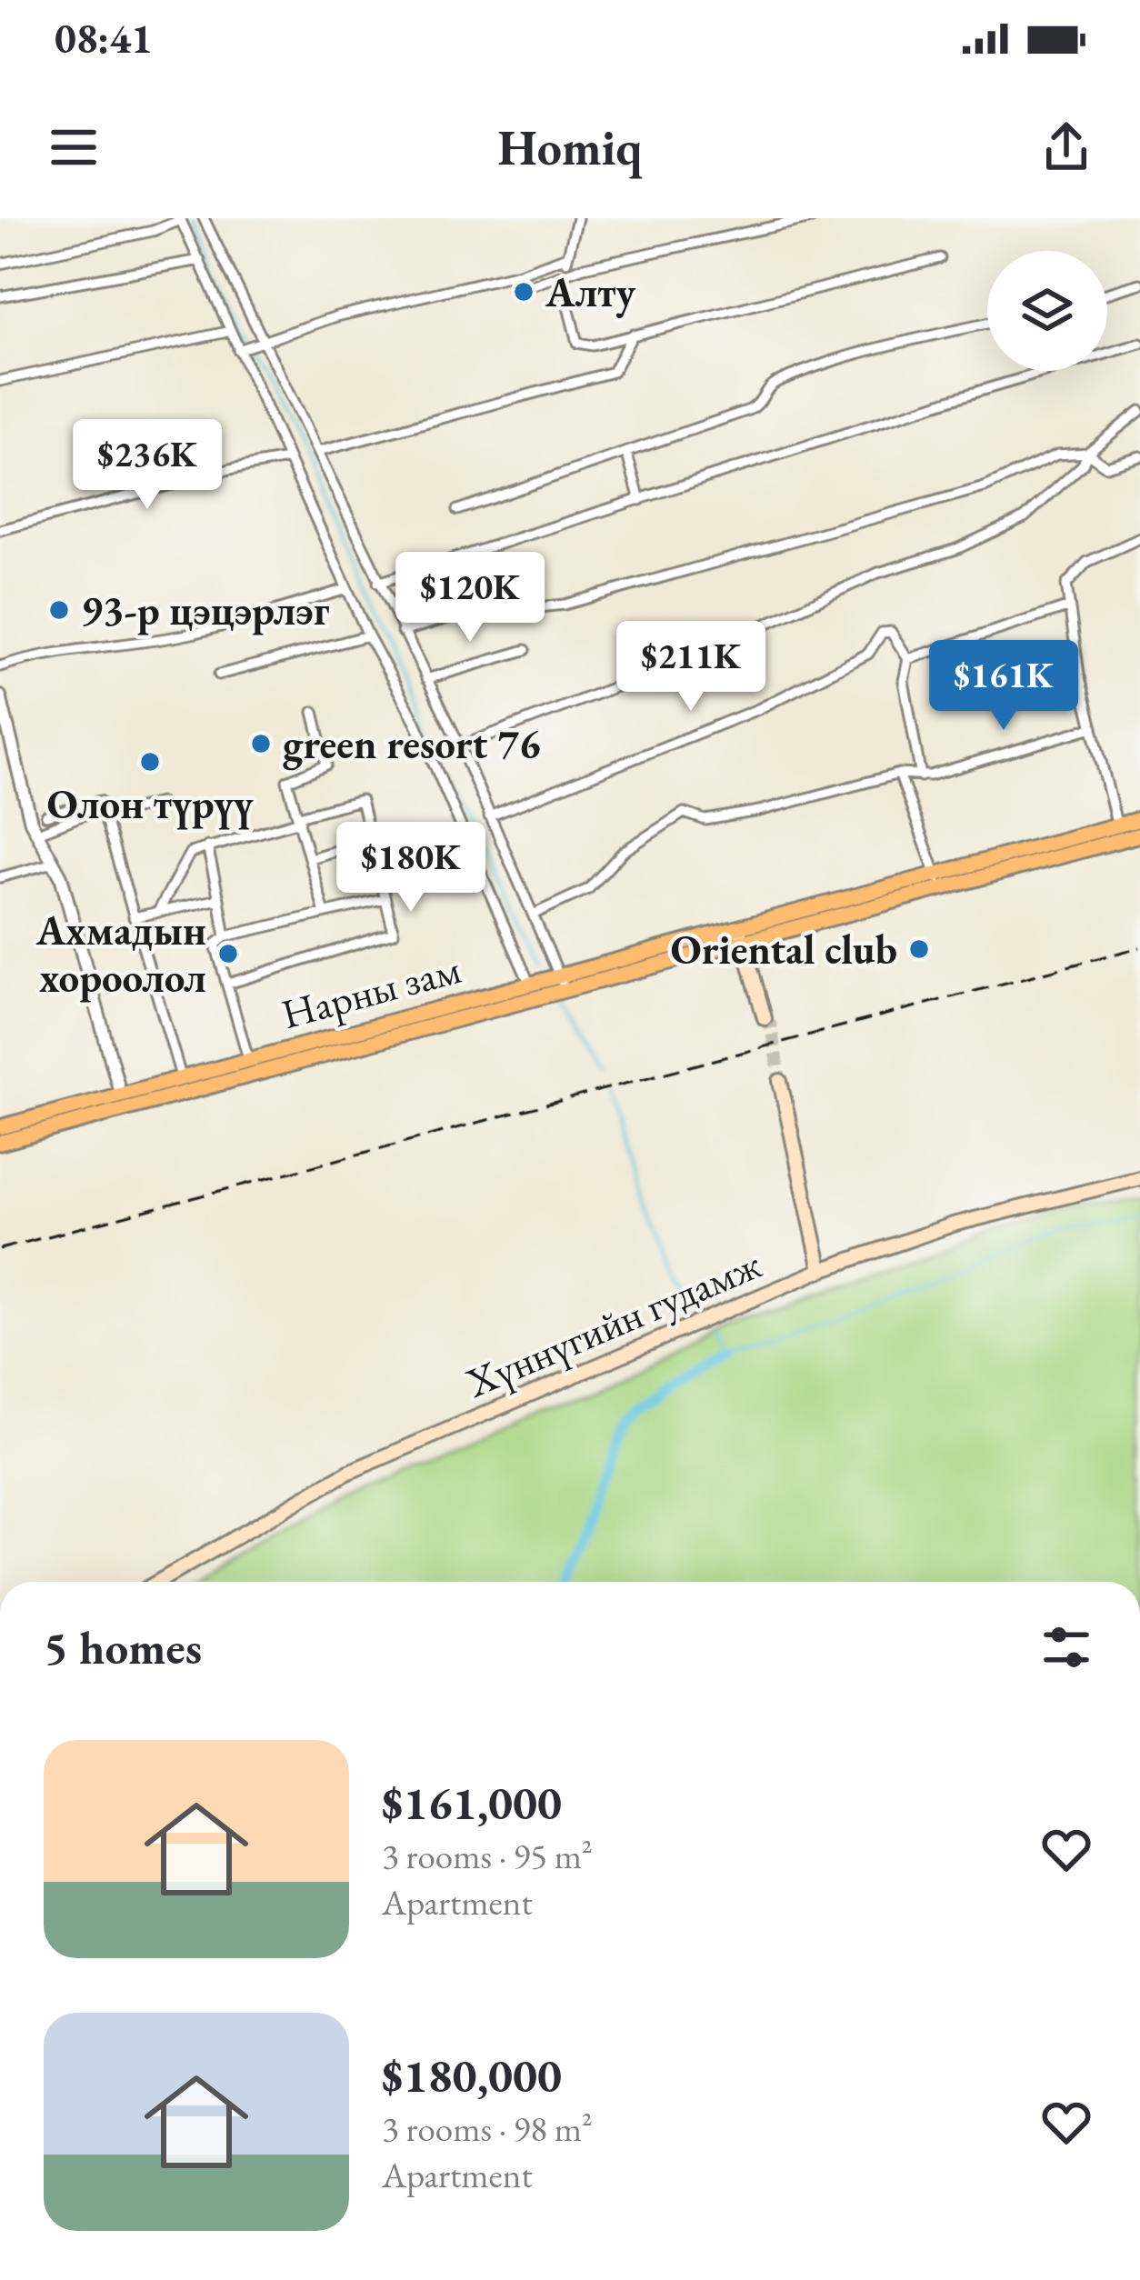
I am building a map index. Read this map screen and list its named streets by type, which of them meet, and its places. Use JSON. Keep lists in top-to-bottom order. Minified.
{"streets":{"main road":["Нарны зам","Хүннүгийн гудамж"]},"places":["Алту","93-р цэцэрлэг","green resort 76","Олон түрүү","Oriental club","Ахмадын хороолол"],"page":{"status":"08:41","header":"Homiq","price":["$236K","$120K","$211K","$161K","$180K"],"heading":"5 homes","list":[{"name":"$161,000","note":"3 rooms · 95 m² · Apartment"},{"name":"$180,000","note":"3 rooms · 98 m² · Apartment"}]}}
